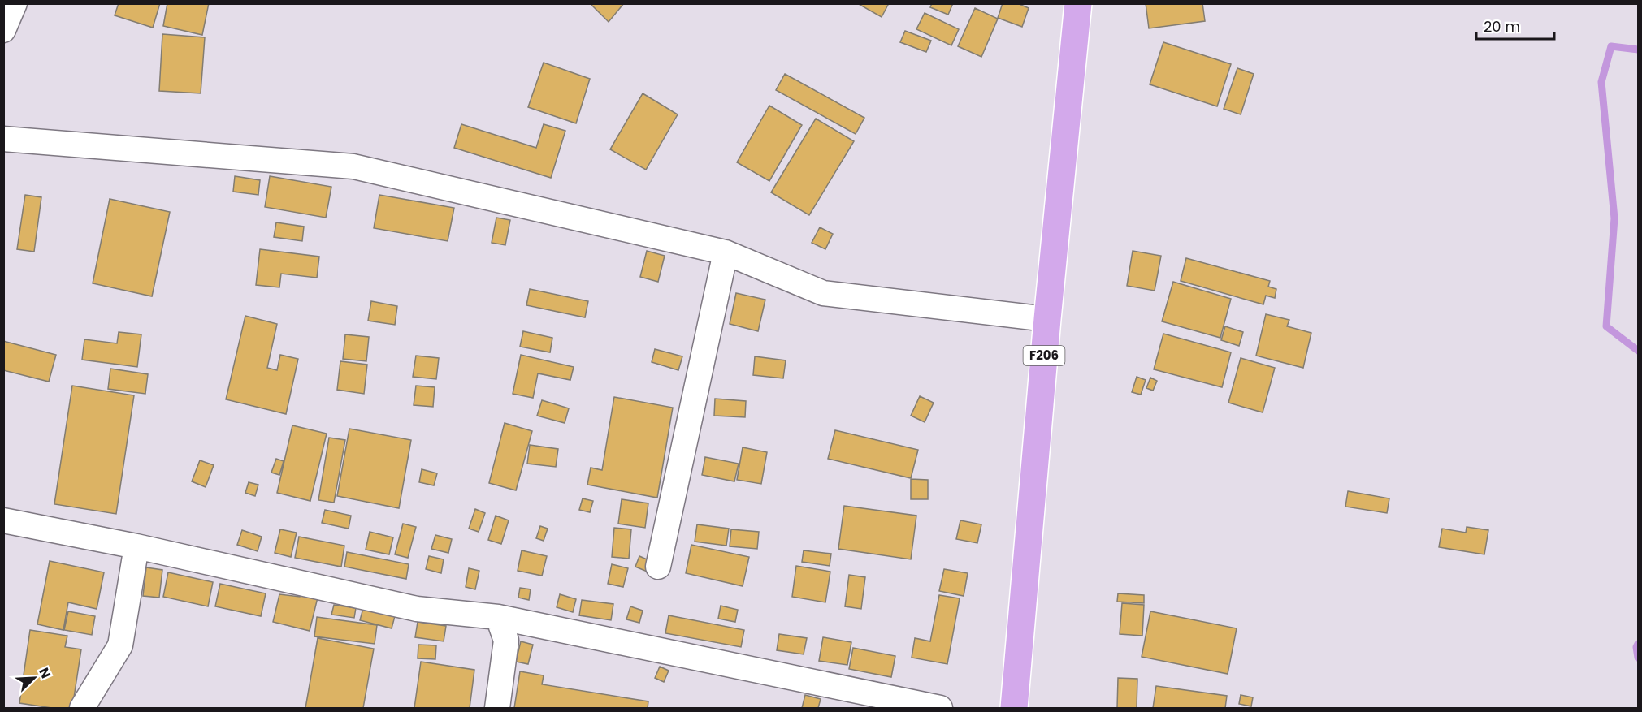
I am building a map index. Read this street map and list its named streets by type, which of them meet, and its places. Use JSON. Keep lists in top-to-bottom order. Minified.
{"streets":{"main road":["F206"]},"scale_bar":"20 m","north":"top right"}
